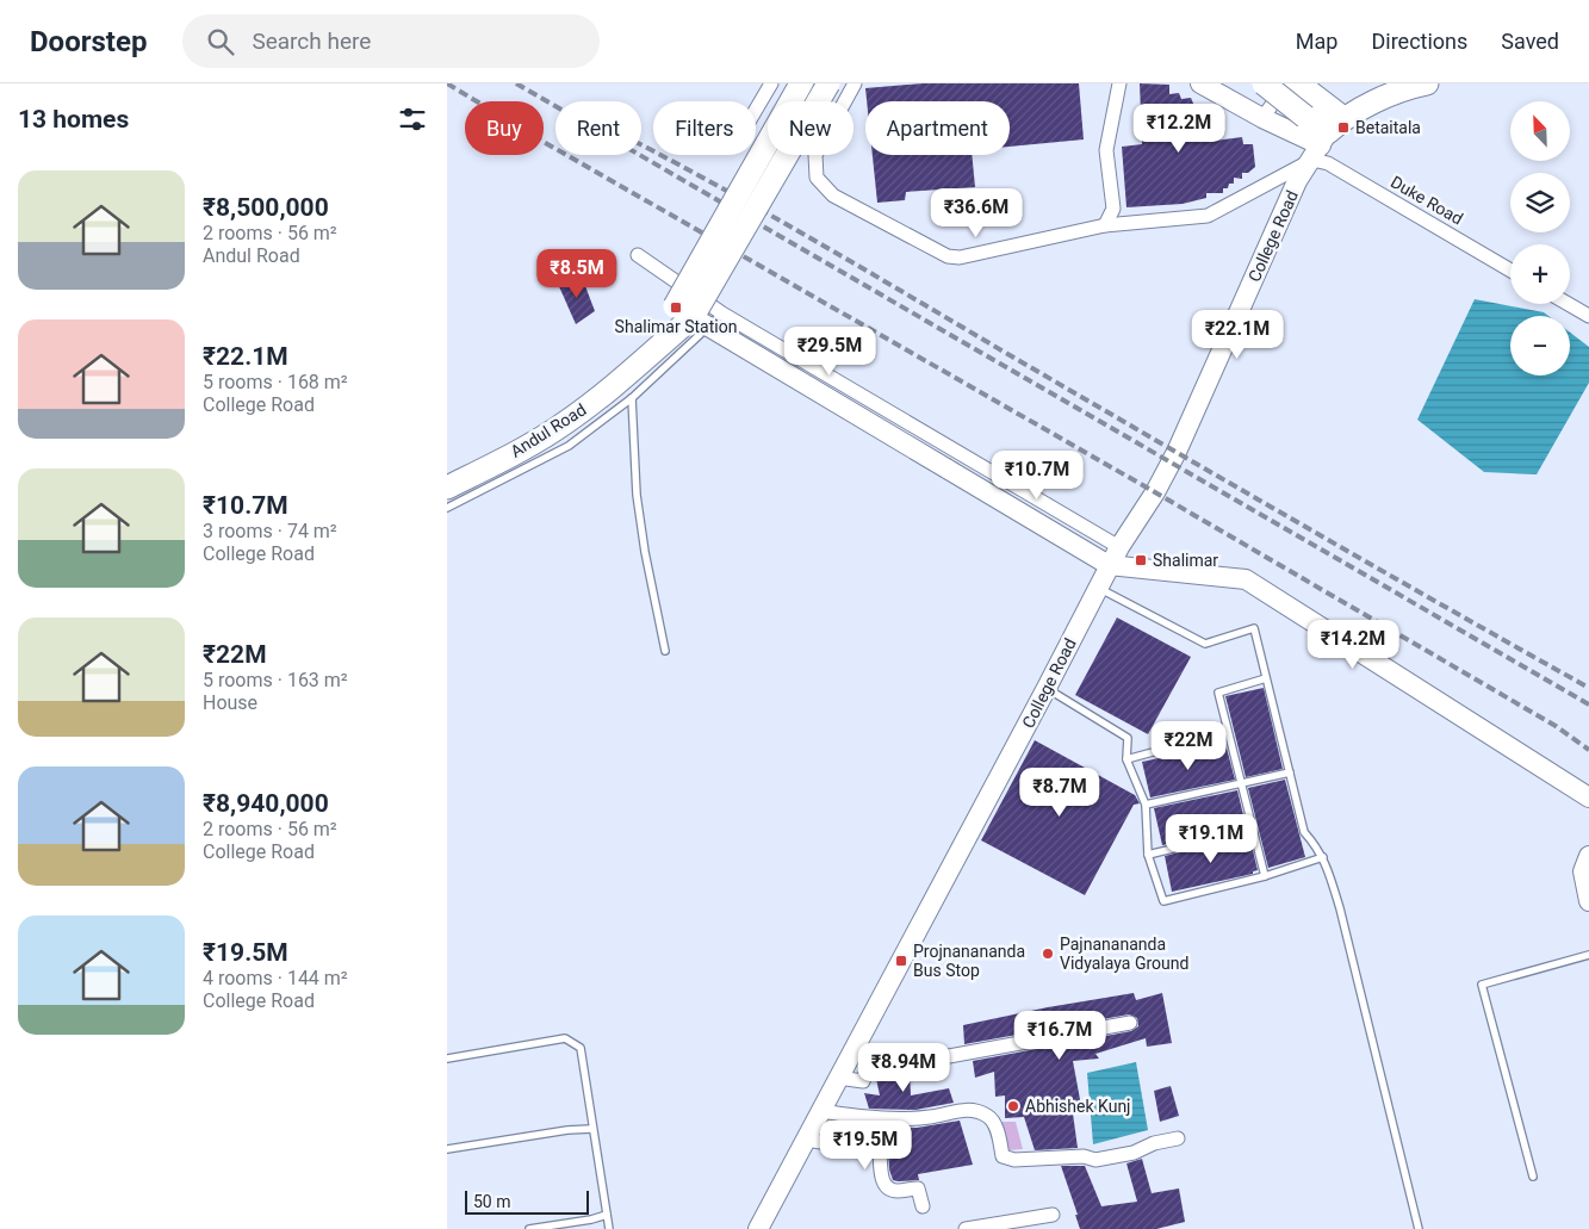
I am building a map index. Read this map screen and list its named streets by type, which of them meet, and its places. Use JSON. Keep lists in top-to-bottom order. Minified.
{"streets":{"main road":["Andul Road"],"street":["Duke Road","College Road"]},"crossings":[["Duke Road","College Road"]],"places":{"transit":["Betaitala","Shalimar Station","Shalimar","Projnanananda Bus Stop"],"other":["Pajnanananda Vidyalaya Ground","Abhishek Kunj"]},"scale_bar":"50 m","north":"top left","page":{"header":"Doorstep","search":"Search here","nav":["Map","Directions","Saved"],"heading":"13 homes","map_buttons":["+","−"],"chip":["Buy","Rent","Filters","New","Apartment"],"price":["₹12.2M","₹36.6M","₹8.5M","₹22.1M","₹29.5M","₹10.7M","₹14.2M","₹22M","₹8.7M","₹19.1M","₹16.7M","₹8.94M","₹19.5M"],"list":[{"name":"₹8,500,000","note":"2 rooms · 56 m² · Andul Road"},{"name":"₹22.1M","note":"5 rooms · 168 m² · College Road"},{"name":"₹10.7M","note":"3 rooms · 74 m² · College Road"},{"name":"₹22M","note":"5 rooms · 163 m² · House"},{"name":"₹8,940,000","note":"2 rooms · 56 m² · College Road"},{"name":"₹19.5M","note":"4 rooms · 144 m² · College Road"}],"scale":"50 m"}}
